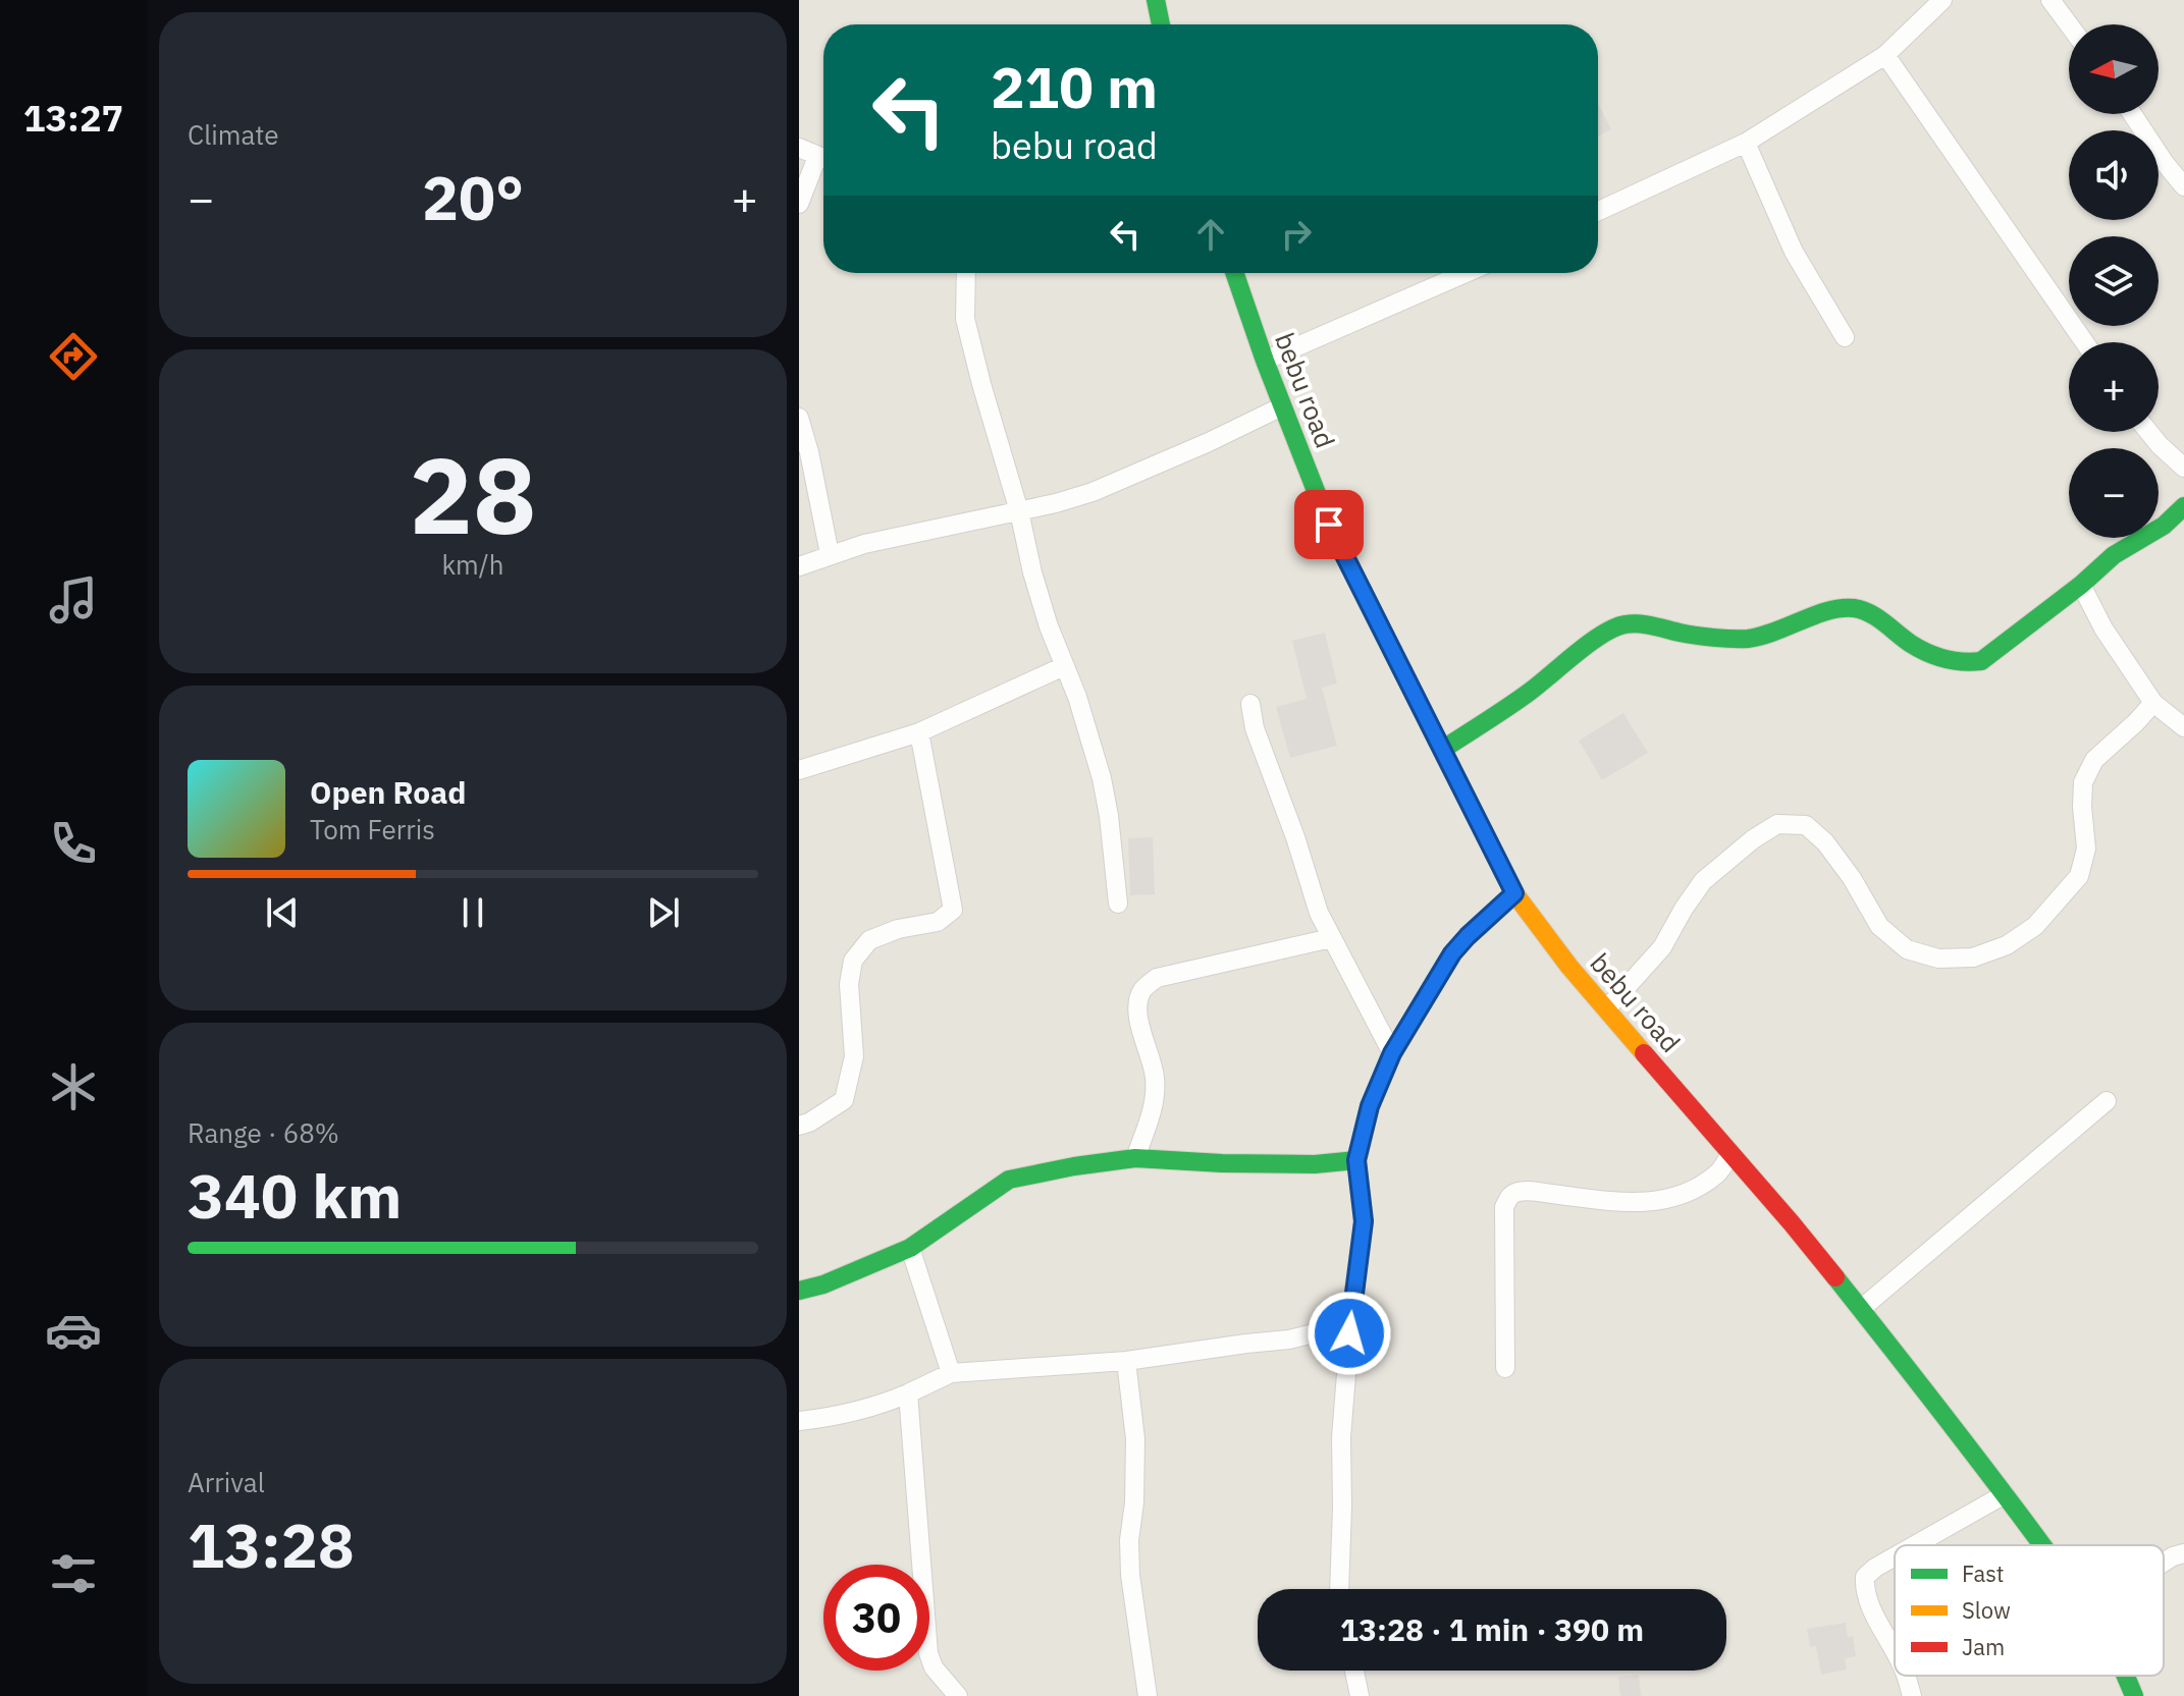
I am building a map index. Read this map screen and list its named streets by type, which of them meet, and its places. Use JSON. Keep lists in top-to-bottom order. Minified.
{"streets":{"street":["bebu road"]},"legend":["Fast","Slow","Jam"],"north":"left","page":{"tabs":"13:27","tile":["Climate",["28","km/h"],["Range · 68%","340 km"],["Arrival","13:28"]],"map_buttons":["+","−"],"turn":["210 m","bebu road"],"heat":["−","20°","+"],"song":["Open Road","Tom Ferris"],"limit":"30","trip":"13:28 · 1 min · 390 m"}}
